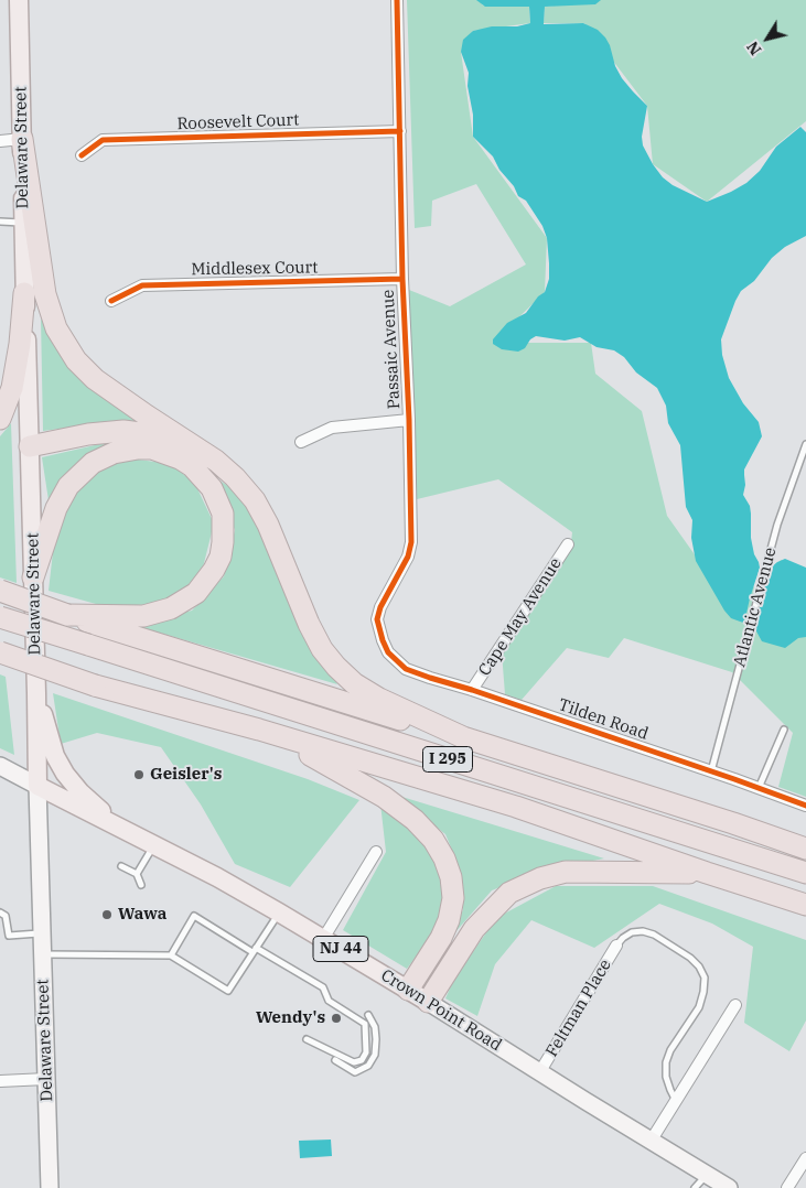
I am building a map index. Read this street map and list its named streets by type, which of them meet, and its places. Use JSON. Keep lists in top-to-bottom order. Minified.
{"streets":{"highway":["I 295"],"main road":["Delaware Street","NJ 44","Crown Point Road"],"street":["Roosevelt Court","Middlesex Court","Passaic Avenue","Cape May Avenue","Tilden Road","Feltman Place"],"lane":["Atlantic Avenue"]},"crossings":[["Roosevelt Court","Passaic Avenue"],["Delaware Street","Crown Point Road"],["Middlesex Court","Passaic Avenue"],["Passaic Avenue","Tilden Road"],["Atlantic Avenue","Tilden Road"],["Cape May Avenue","Tilden Road"],["Feltman Place","Crown Point Road"]],"places":["Geisler's","Wawa","Wendy's"],"north":"bottom left"}
